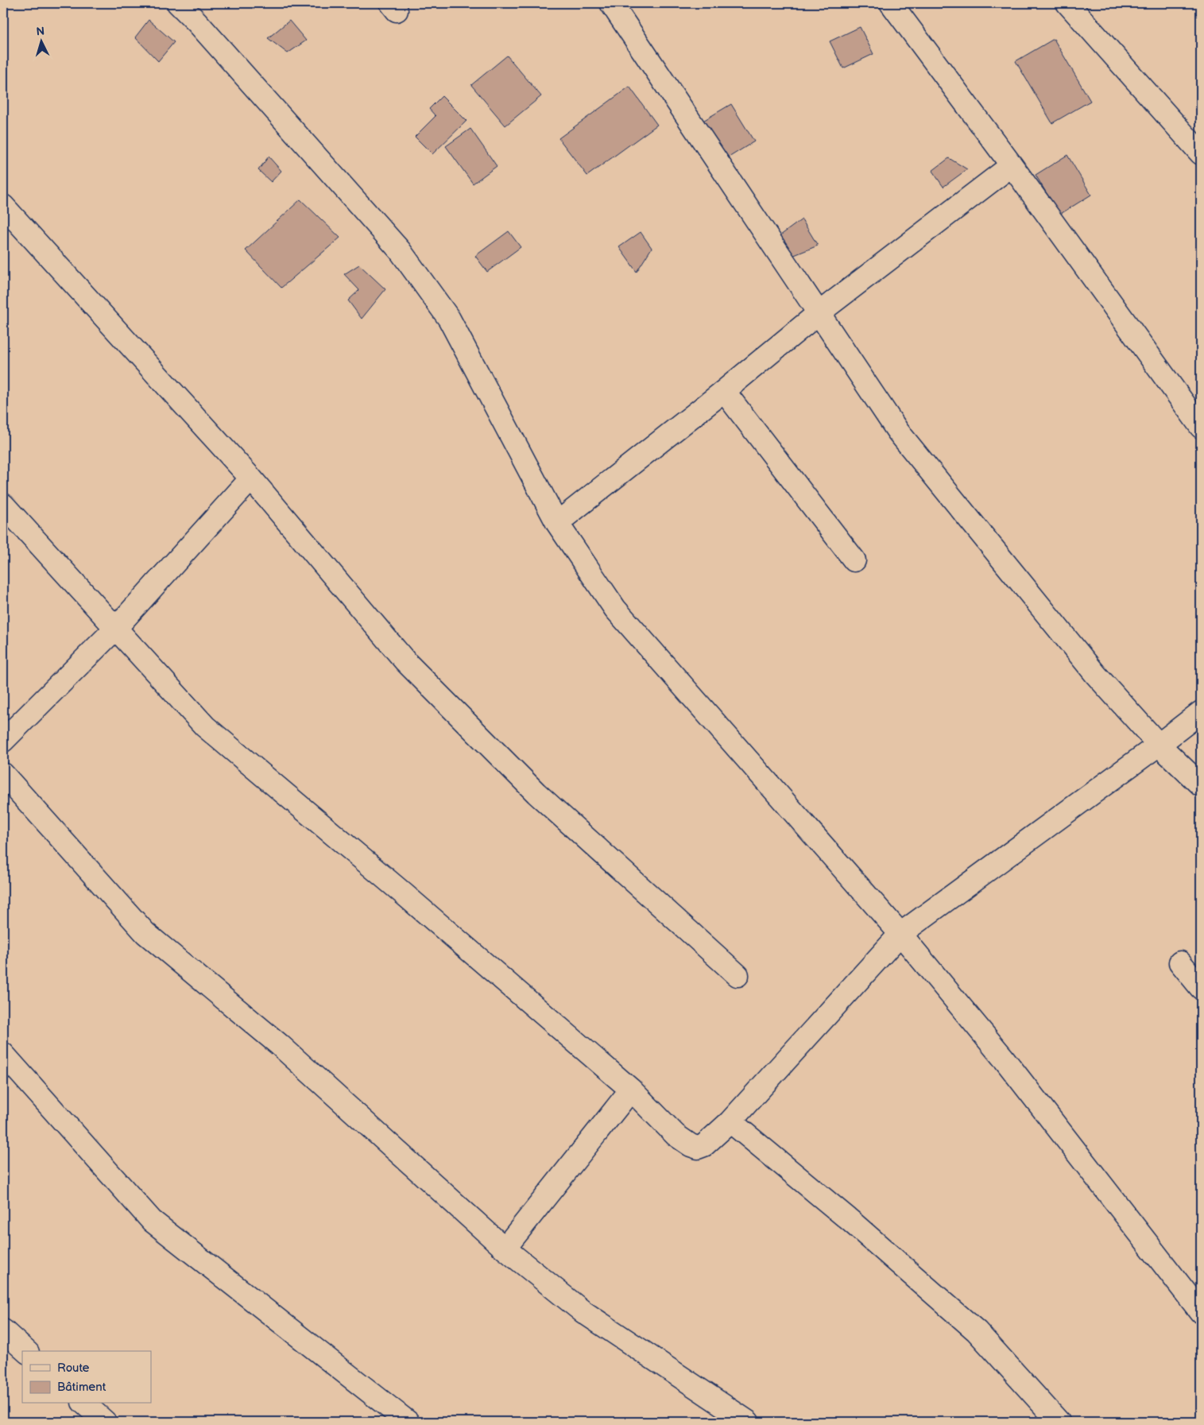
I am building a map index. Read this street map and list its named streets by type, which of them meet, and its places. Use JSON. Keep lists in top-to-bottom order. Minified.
{"legend":["Route","Bâtiment"],"north":"top"}
